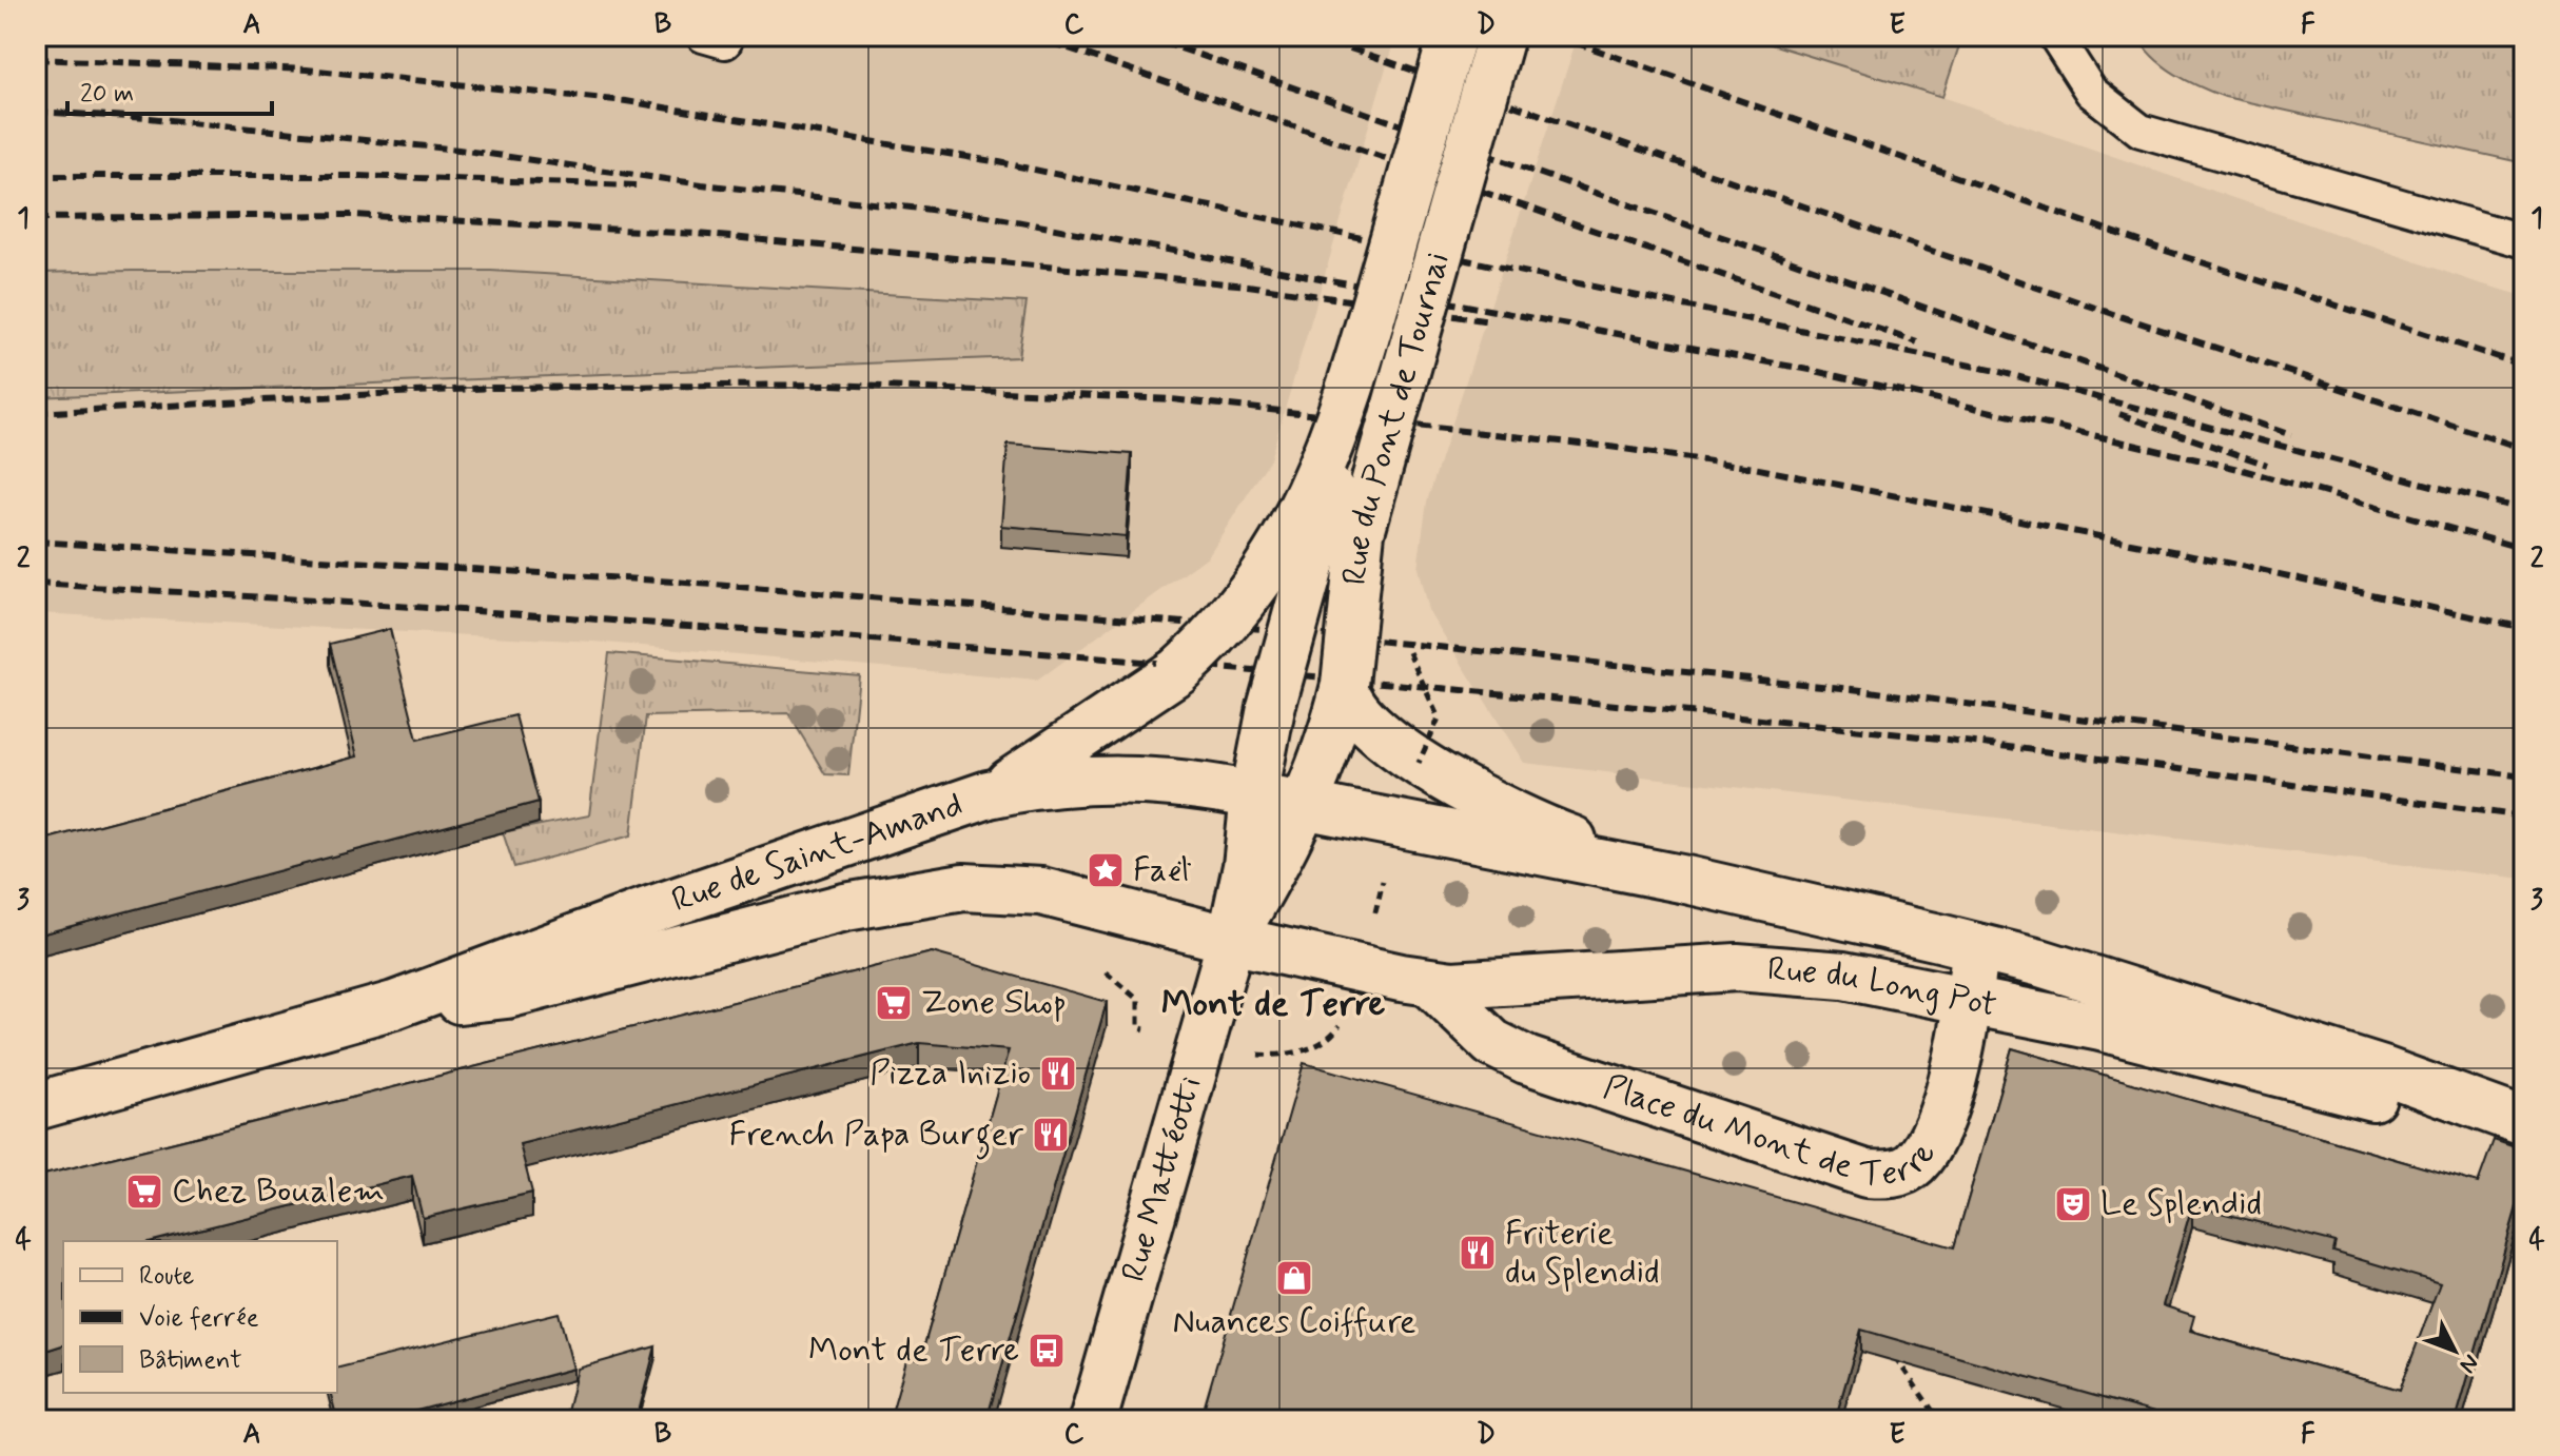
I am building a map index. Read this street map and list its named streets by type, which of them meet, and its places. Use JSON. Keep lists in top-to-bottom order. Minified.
{"streets":{"street":["Rue du Pont de Tournai","Rue de Saint-Amand","Rue du Long Pot","Place du Mont de Terre","Rue Mattéotti"]},"crossings":[["Rue du Pont de Tournai","Rue de Saint-Amand"],["Rue du Pont de Tournai","Rue du Long Pot"],["Rue du Pont de Tournai","Rue Mattéotti"],["Rue de Saint-Amand","Rue du Long Pot"],["Rue de Saint-Amand","Rue Mattéotti"],["Rue du Long Pot","Place du Mont de Terre"],["Rue du Long Pot","Rue Mattéotti"]],"districts":["Mont de Terre"],"places":{"place":["Faël"],"supermarket":["Zone Shop","Chez Boualem"],"restaurant":["Pizza Inizio","French Papa Burger","Friterie du Splendid"],"theatre":["Le Splendid"],"shop":["Nuances Coiffure"],"bus stop":["Mont de Terre"]},"legend":["Route","Voie ferrée","Bâtiment"],"scale_bar":"20 m","north":"bottom right","grid":{"columns":["A","B","C","D","E","F"],"rows":["1","2","3","4"]}}
